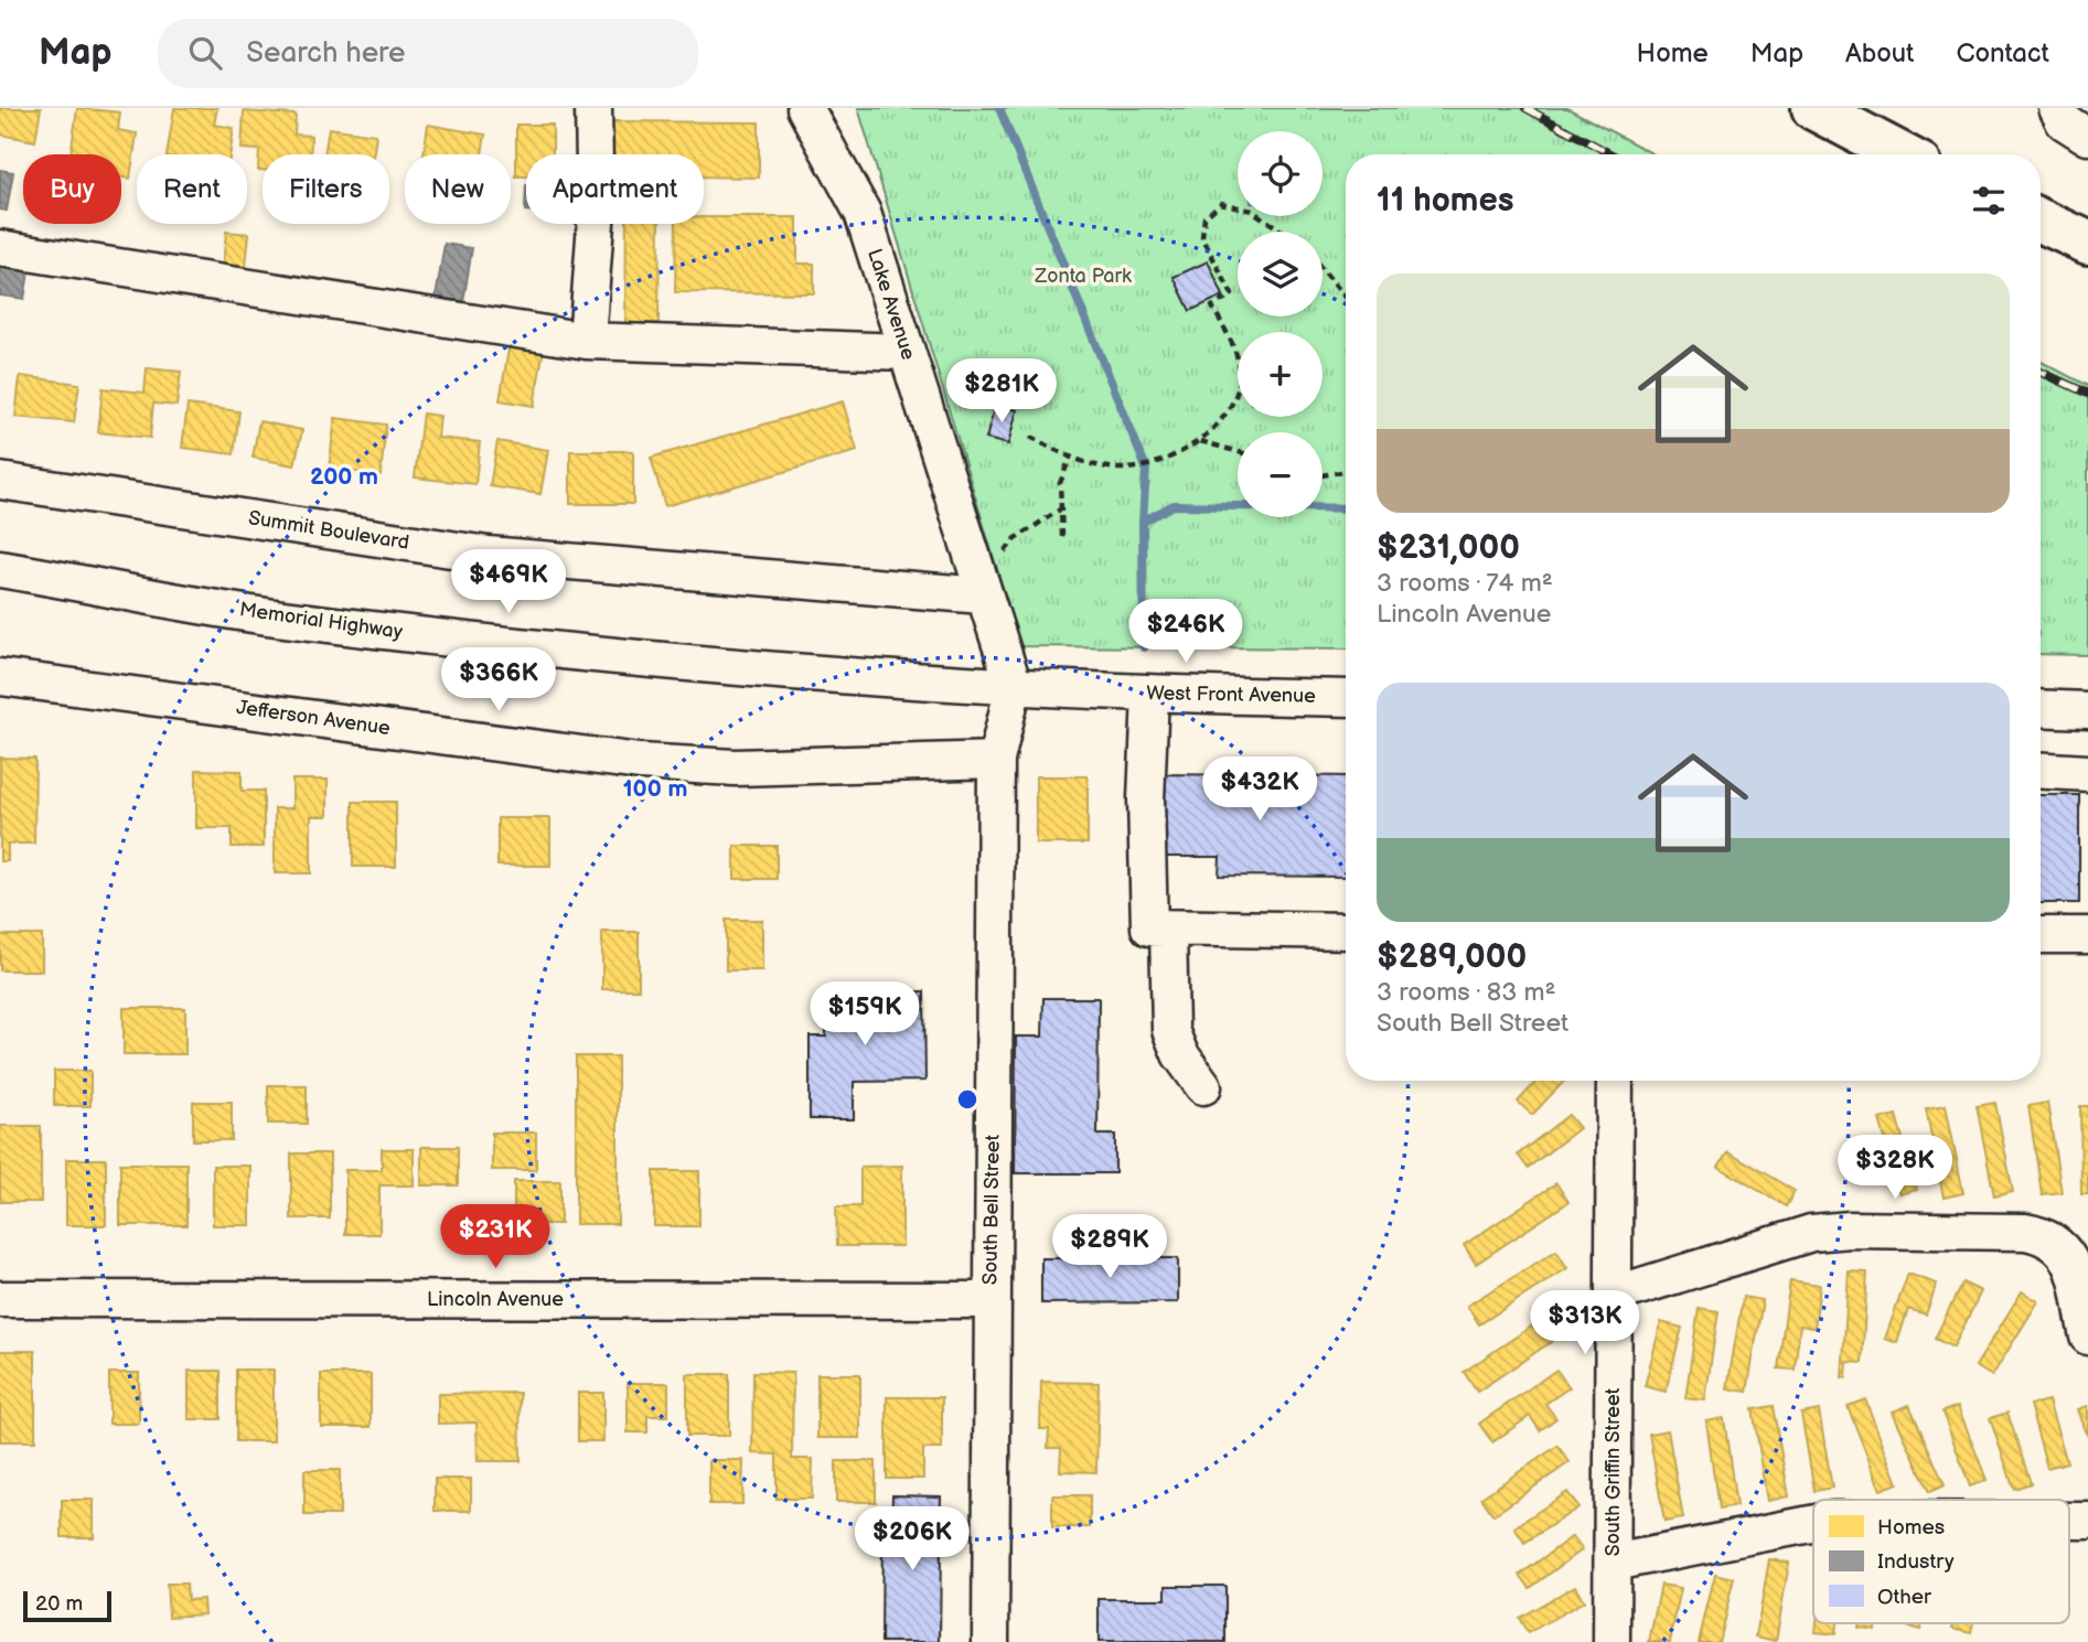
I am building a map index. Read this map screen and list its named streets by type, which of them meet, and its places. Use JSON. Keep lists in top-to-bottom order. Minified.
{"streets":{"street":["Lake Avenue","Summit Boulevard","Memorial Highway","West Front Avenue","Jefferson Avenue","South Bell Street","Lincoln Avenue","South Griffin Street"]},"crossings":[["Lake Avenue","Summit Boulevard"],["Lake Avenue","Memorial Highway"],["Lake Avenue","West Front Avenue"],["Lake Avenue","South Bell Street"],["Memorial Highway","West Front Avenue"],["Memorial Highway","South Bell Street"],["West Front Avenue","South Bell Street"],["Jefferson Avenue","South Bell Street"],["South Bell Street","Lincoln Avenue"]],"parks":["Zonta Park"],"legend":["Homes","Industry","Other"],"scale_bar":"20 m","page":{"header":"Map","search":"Search here","nav":["Home","Map","About","Contact"],"map_buttons":["+","−"],"chip":["Buy","Rent","Filters","New","Apartment"],"heading":"11 homes","list":[{"name":"$231,000","note":"3 rooms · 74 m² · Lincoln Avenue"},{"name":"$289,000","note":"3 rooms · 83 m² · South Bell Street"}],"price":["$281K","$469K","$246K","$366K","$432K","$159K","$328K","$231K","$289K","$313K","$206K"],"scale":"20 m"},"rings":["200 m","100 m"]}
